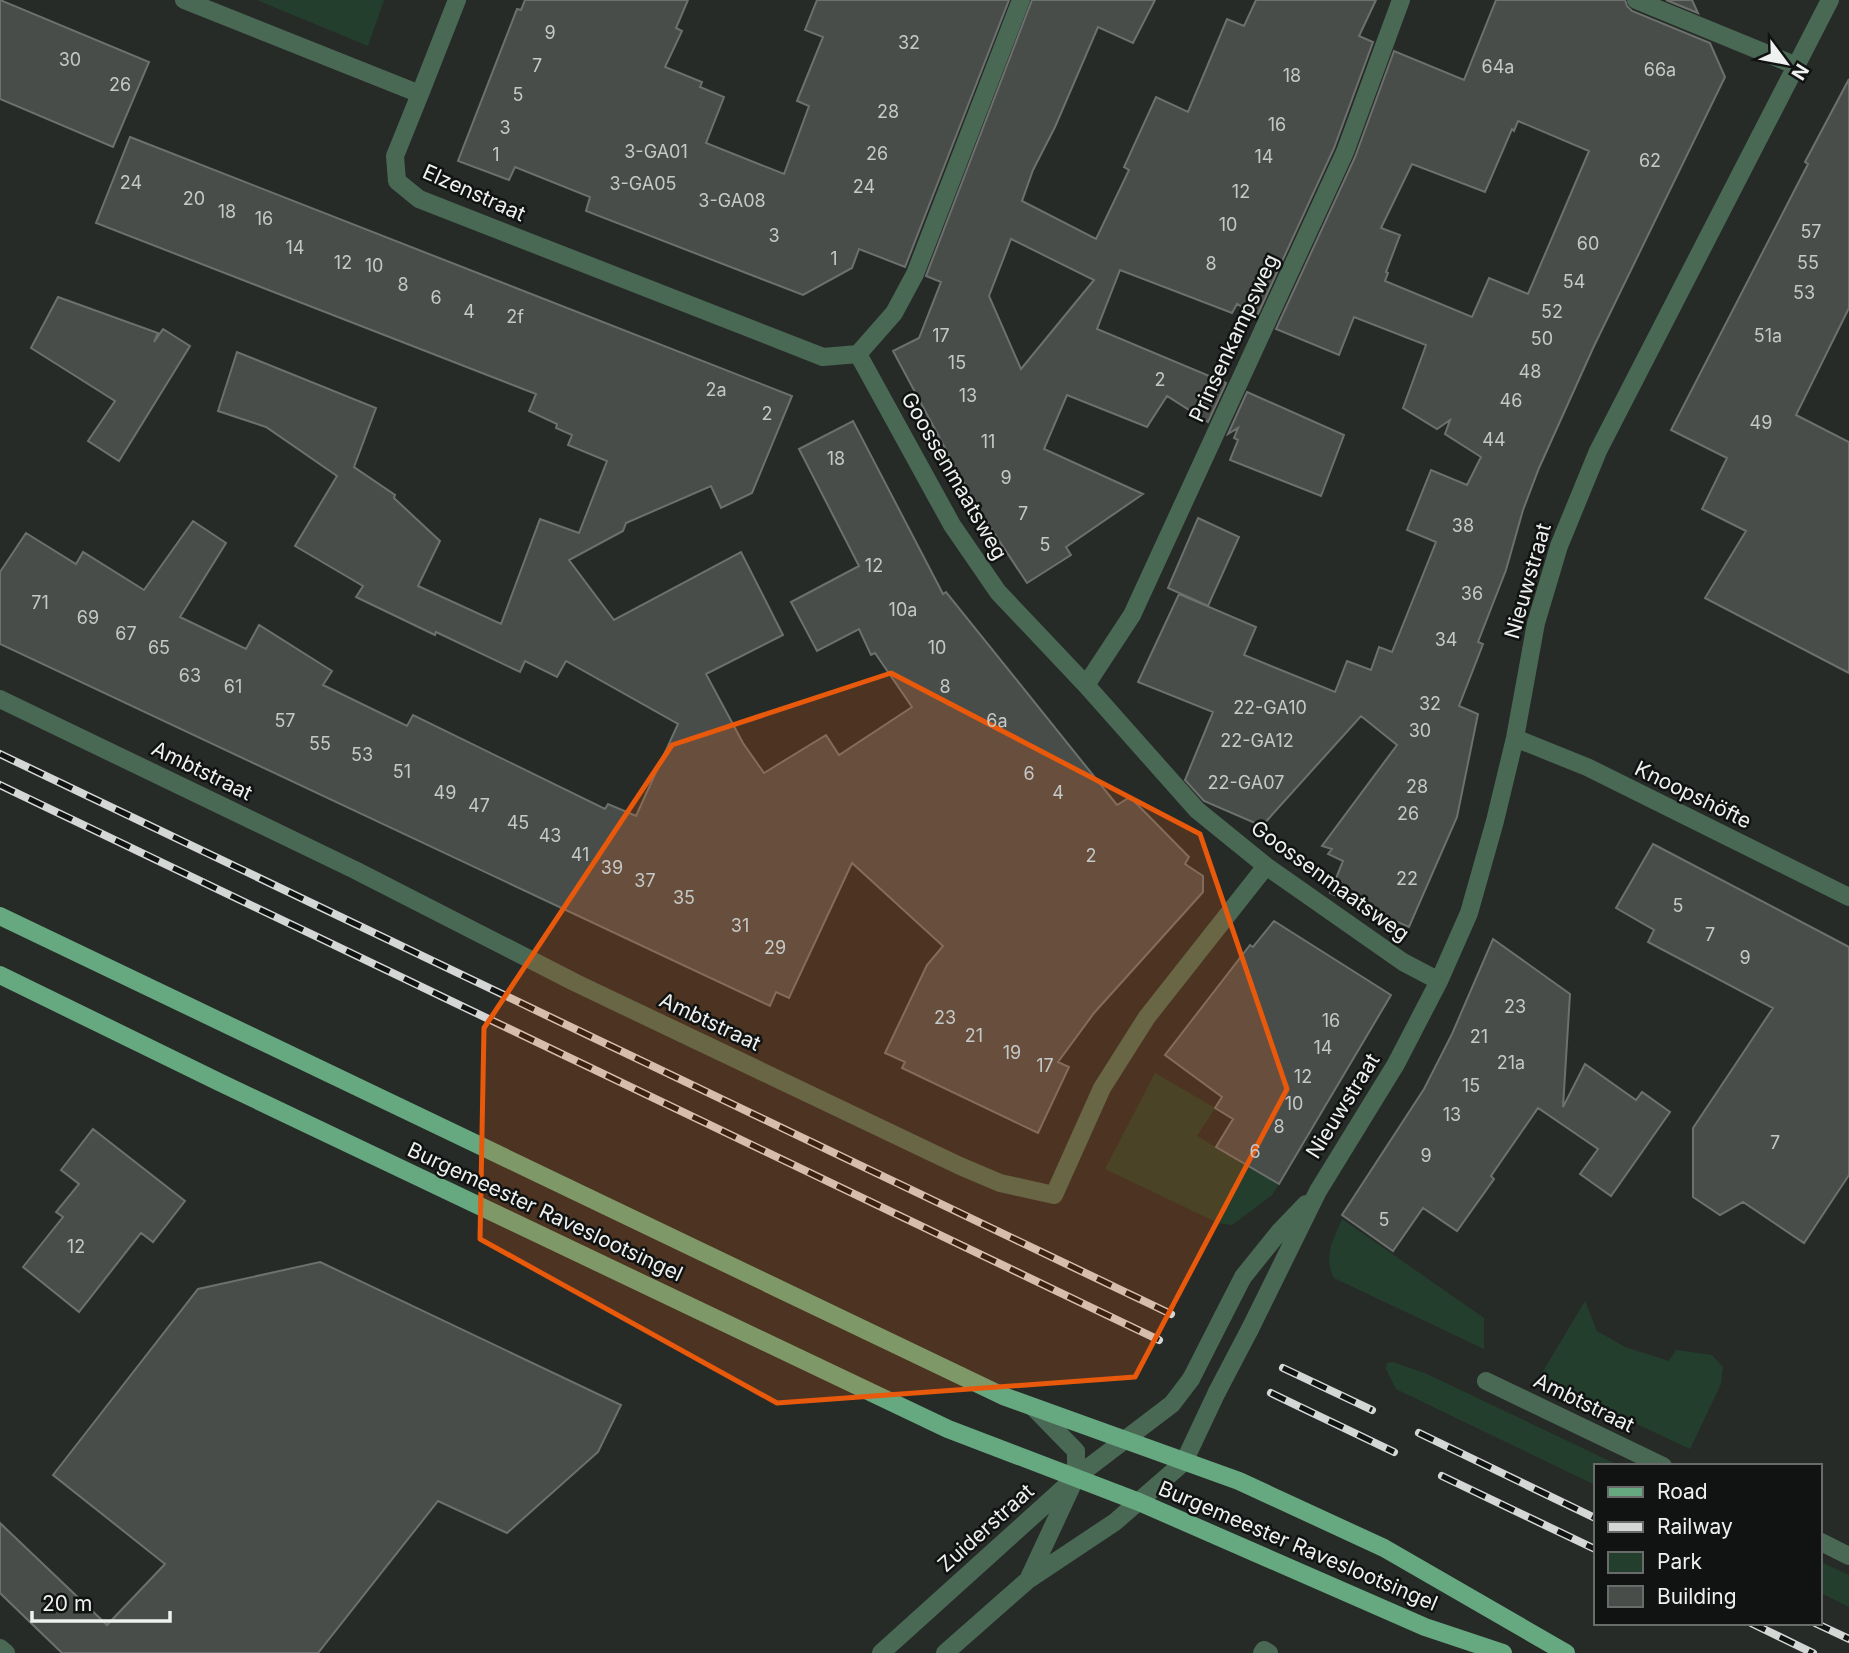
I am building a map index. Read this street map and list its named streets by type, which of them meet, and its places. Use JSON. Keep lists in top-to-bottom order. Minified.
{"streets":{"main road":["Burgemeester Raveslootsingel"],"street":["Elzenstraat","Prinsenkampsweg","Goossenmaatsweg","Nieuwstraat","Ambtstraat","Knoopshöfte","Zuiderstraat"]},"crossings":[["Elzenstraat","Goossenmaatsweg"],["Prinsenkampsweg","Goossenmaatsweg"],["Goossenmaatsweg","Nieuwstraat"],["Goossenmaatsweg","Ambtstraat"],["Nieuwstraat","Knoopshöfte"],["Nieuwstraat","Burgemeester Raveslootsingel"],["Nieuwstraat","Zuiderstraat"],["Burgemeester Raveslootsingel","Zuiderstraat"]],"house_numbers":["9","32","30","7","64a","66a","18","26","5","28","16","3","3-GA01","26","1","14","62","24","3-GA05","24","12","20","3-GA08","18","16","10","57","3","60","14","1","12","55","8","10","54","8","53","6","4","52","2f","17","51a","50","15","48","2","2a","13","46","2","49","44","11","18","9","7","38","5","12","36","71","10a","69","67","34","65","10","63","61","8","32","22-GA10","57","6a","30","22-GA12","55","53","51","6","22-GA07","28","49","4","47","26","45","43","41","2","39","22","37","35","5","31","7","29","9","23","23","16","21","21","14","19","21a","17","12","15","10","13","8","7","6","9","5","12"],"legend":["Road","Railway","Park","Building"],"scale_bar":"20 m","north":"bottom right"}
